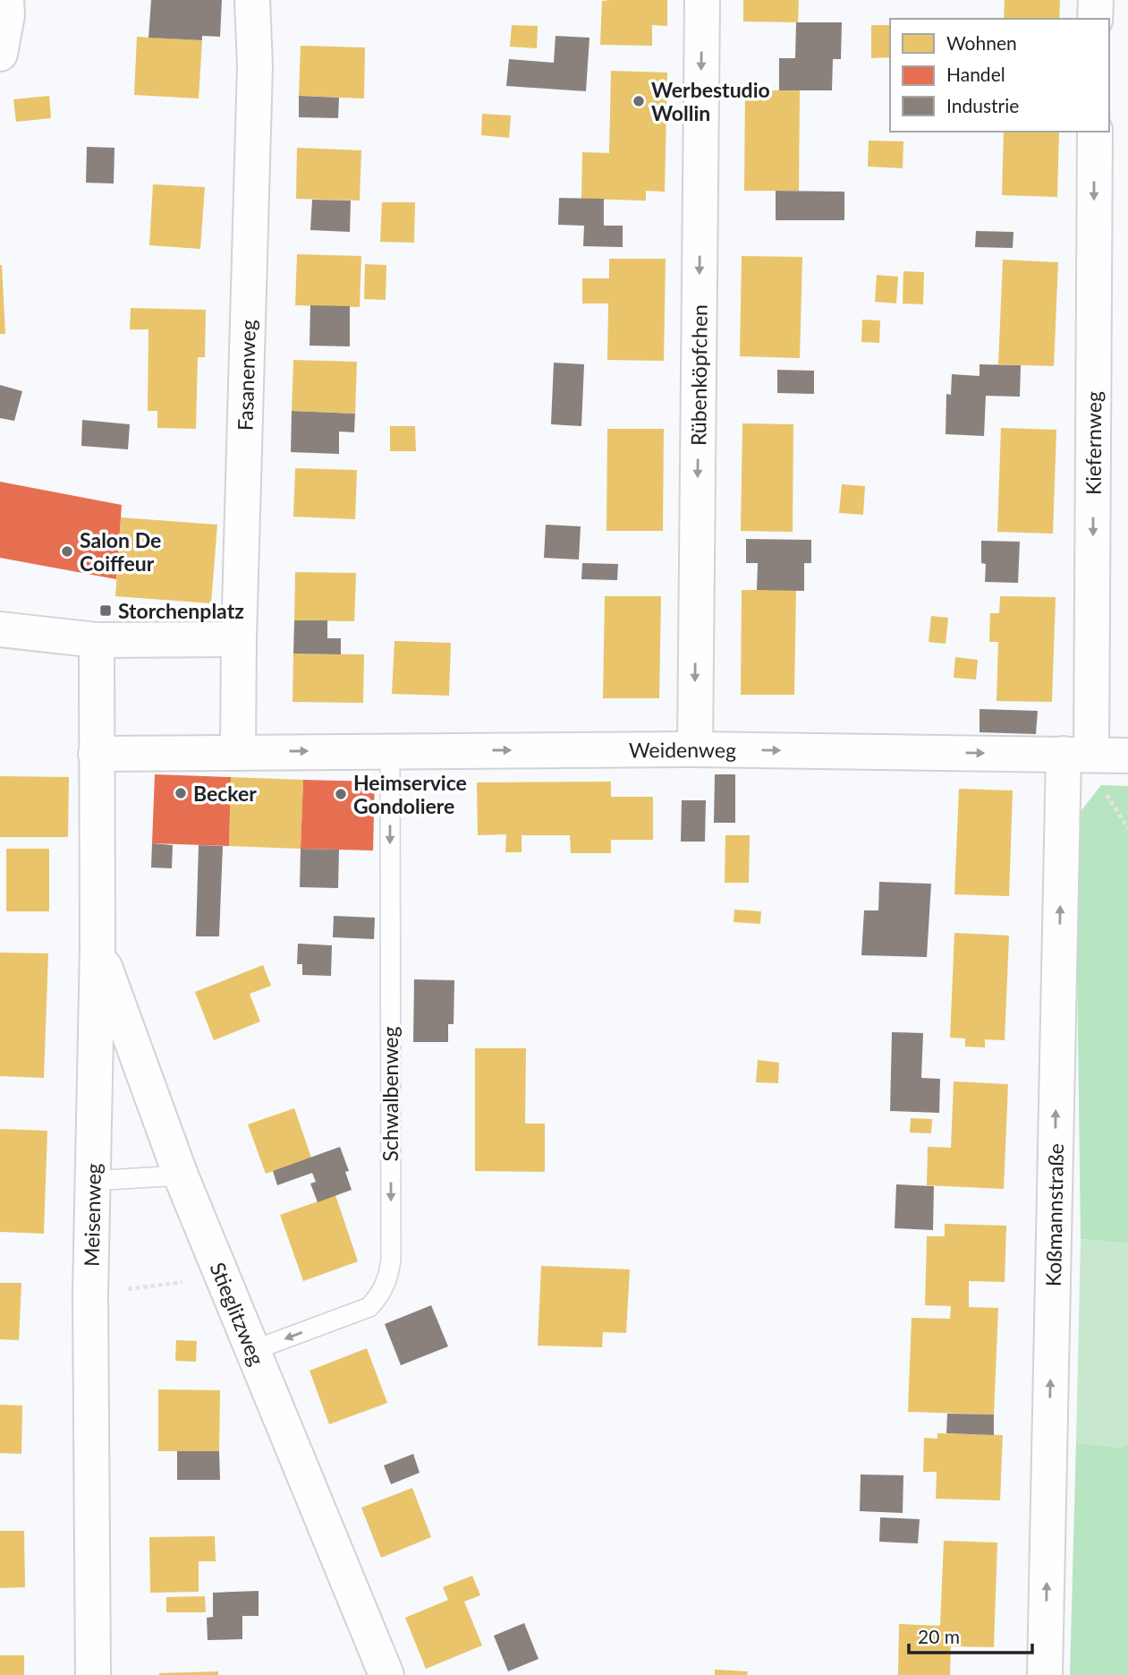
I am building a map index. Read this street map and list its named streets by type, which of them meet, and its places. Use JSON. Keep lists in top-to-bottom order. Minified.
{"streets":{"street":["Rübenköpfchen","Fasanenweg","Kiefernweg","Weidenweg","Koßmannstraße","Meisenweg","Stieglitzweg"],"lane":["Schwalbenweg"]},"crossings":[["Rübenköpfchen","Weidenweg"],["Fasanenweg","Weidenweg"],["Kiefernweg","Weidenweg"],["Kiefernweg","Koßmannstraße"],["Weidenweg","Schwalbenweg"],["Weidenweg","Koßmannstraße"],["Schwalbenweg","Stieglitzweg"],["Meisenweg","Stieglitzweg"]],"one_way":["Rübenköpfchen","Kiefernweg","Weidenweg","Schwalbenweg","Koßmannstraße"],"places":{"other":["Werbestudio Wollin","Salon De Coiffeur","Becker","Heimservice Gondoliere"],"transit":["Storchenplatz"]},"legend":["Wohnen","Handel","Industrie"],"scale_bar":"20 m"}
